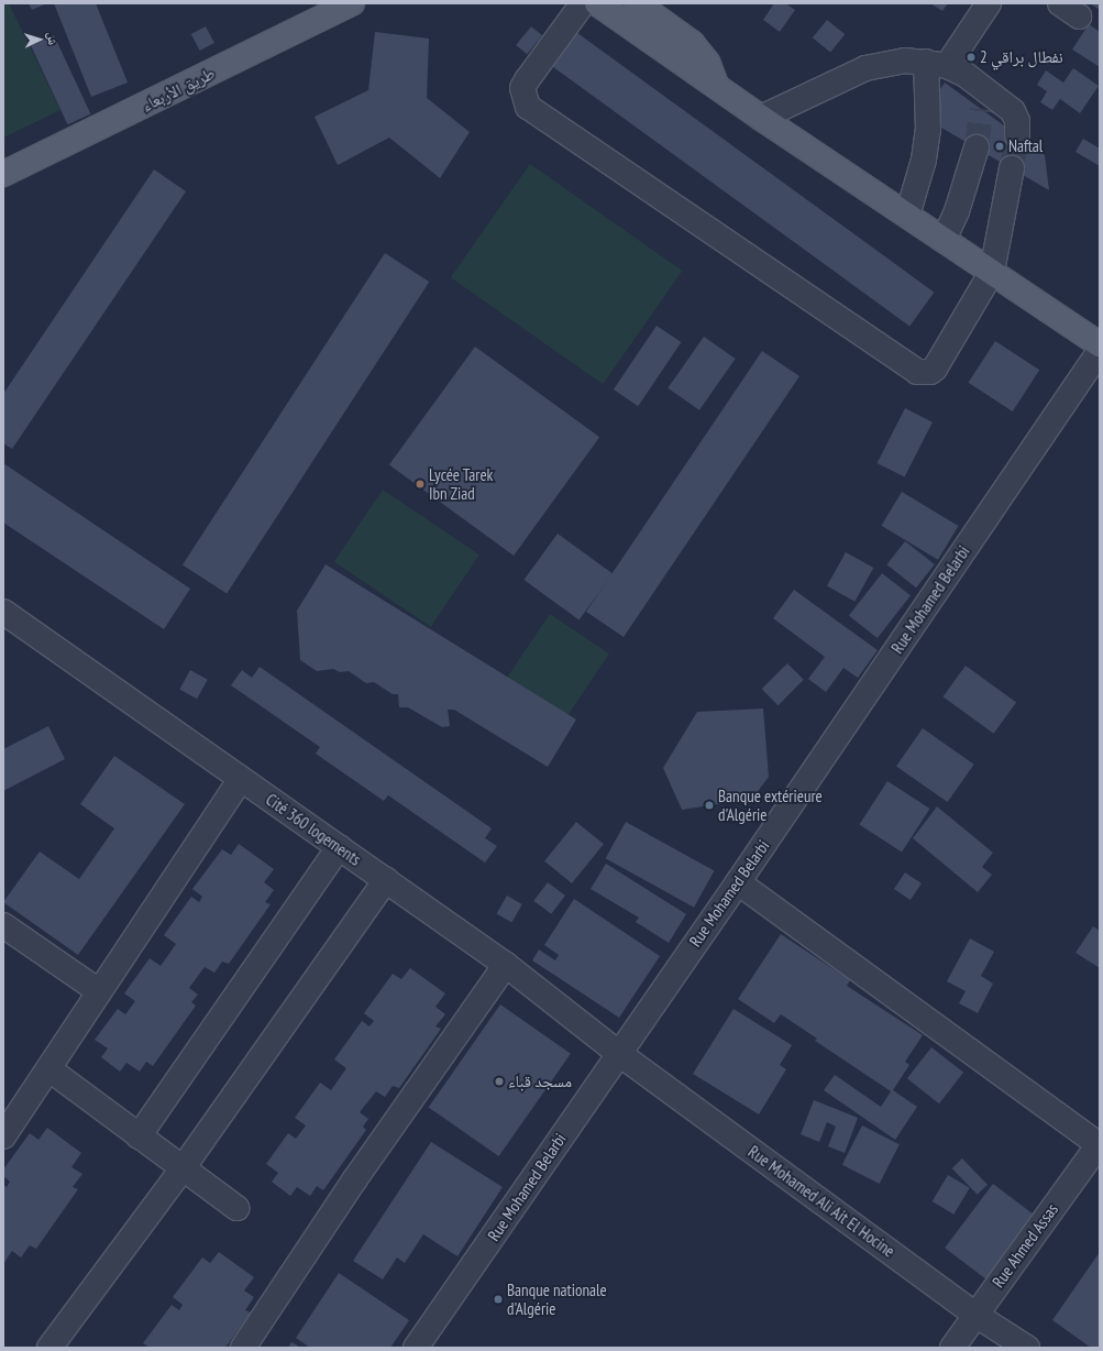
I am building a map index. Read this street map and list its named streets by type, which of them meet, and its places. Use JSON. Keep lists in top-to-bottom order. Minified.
{"streets":{"main road":["طريق الأربعاء"],"street":["Rue Mohamed Belarbi","Cité 360 logements","Rue Mohamed Ali Ait El Hocine","Rue Ahmed Assas"]},"crossings":[["Rue Mohamed Belarbi","Cité 360 logements"],["Rue Mohamed Belarbi","Rue Mohamed Ali Ait El Hocine"],["Cité 360 logements","Rue Mohamed Ali Ait El Hocine"],["Rue Mohamed Ali Ait El Hocine","Rue Ahmed Assas"]],"places":["نفطال براقي 2","Naftal","Lycée Tarek Ibn Ziad","Banque extérieure d'Algérie","مسجد قباء","Banque nationale d'Algérie"],"north":"right"}
